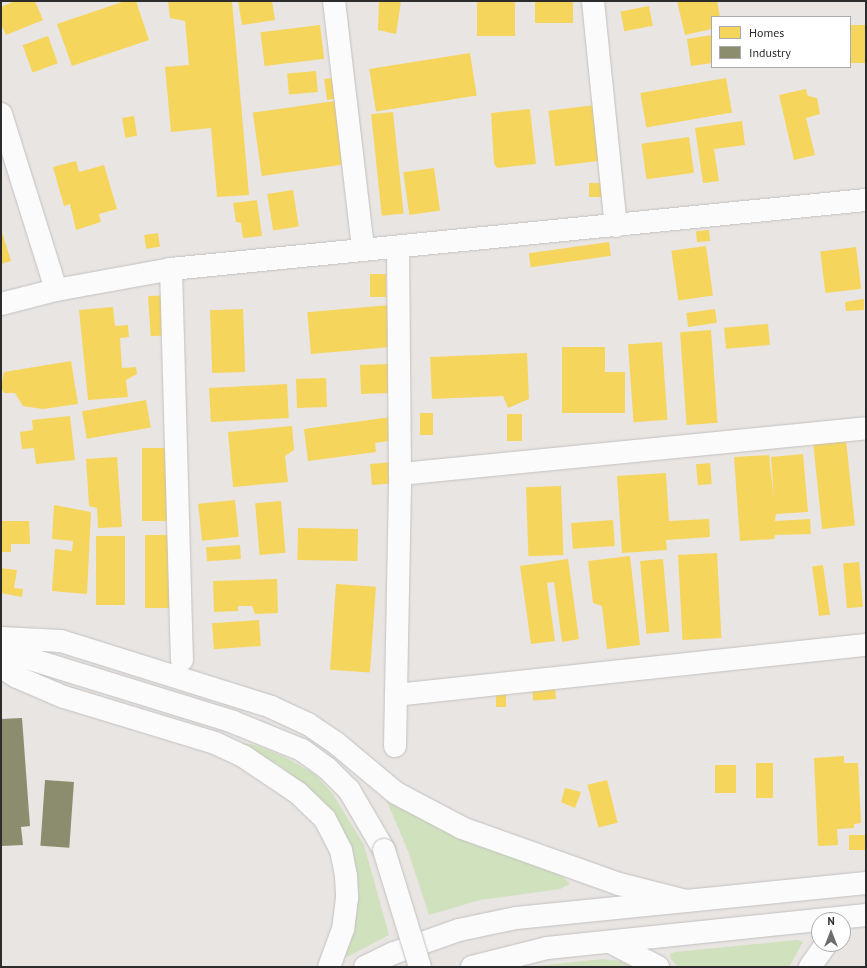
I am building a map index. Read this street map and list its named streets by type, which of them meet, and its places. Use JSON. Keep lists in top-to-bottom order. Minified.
{"legend":["Homes","Industry"],"north":"top"}
